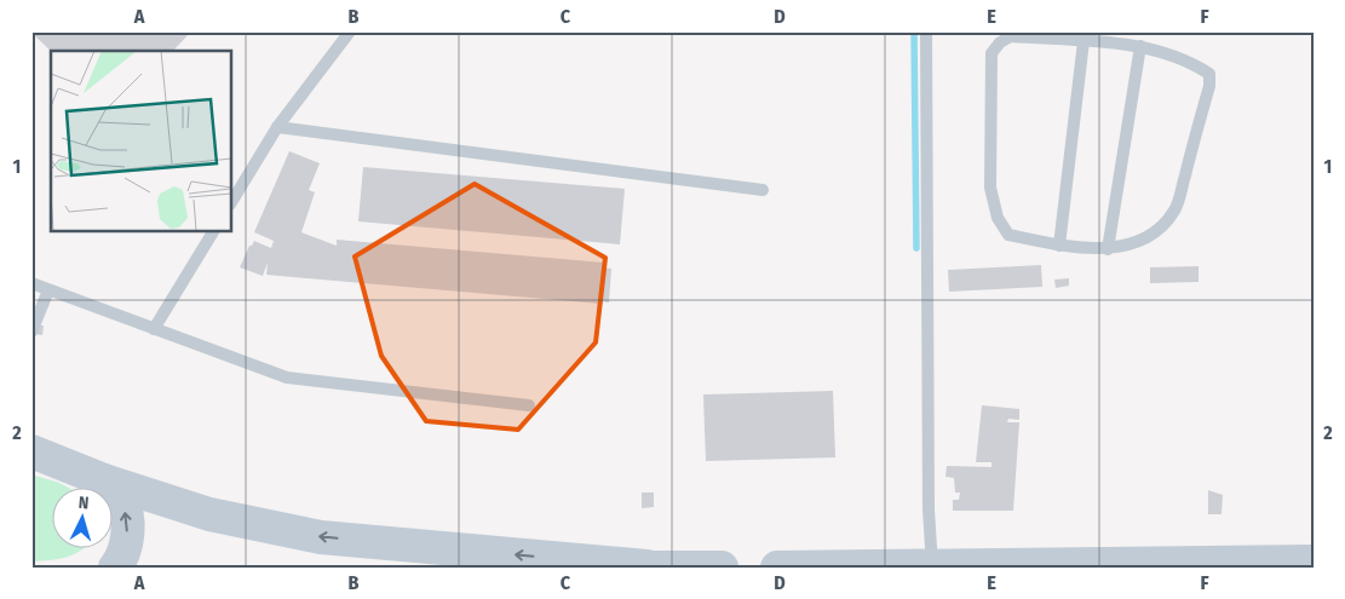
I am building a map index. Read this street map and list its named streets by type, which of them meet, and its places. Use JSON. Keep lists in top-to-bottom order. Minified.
{"north":"top","grid":{"columns":["A","B","C","D","E","F"],"rows":["1","2"]}}
